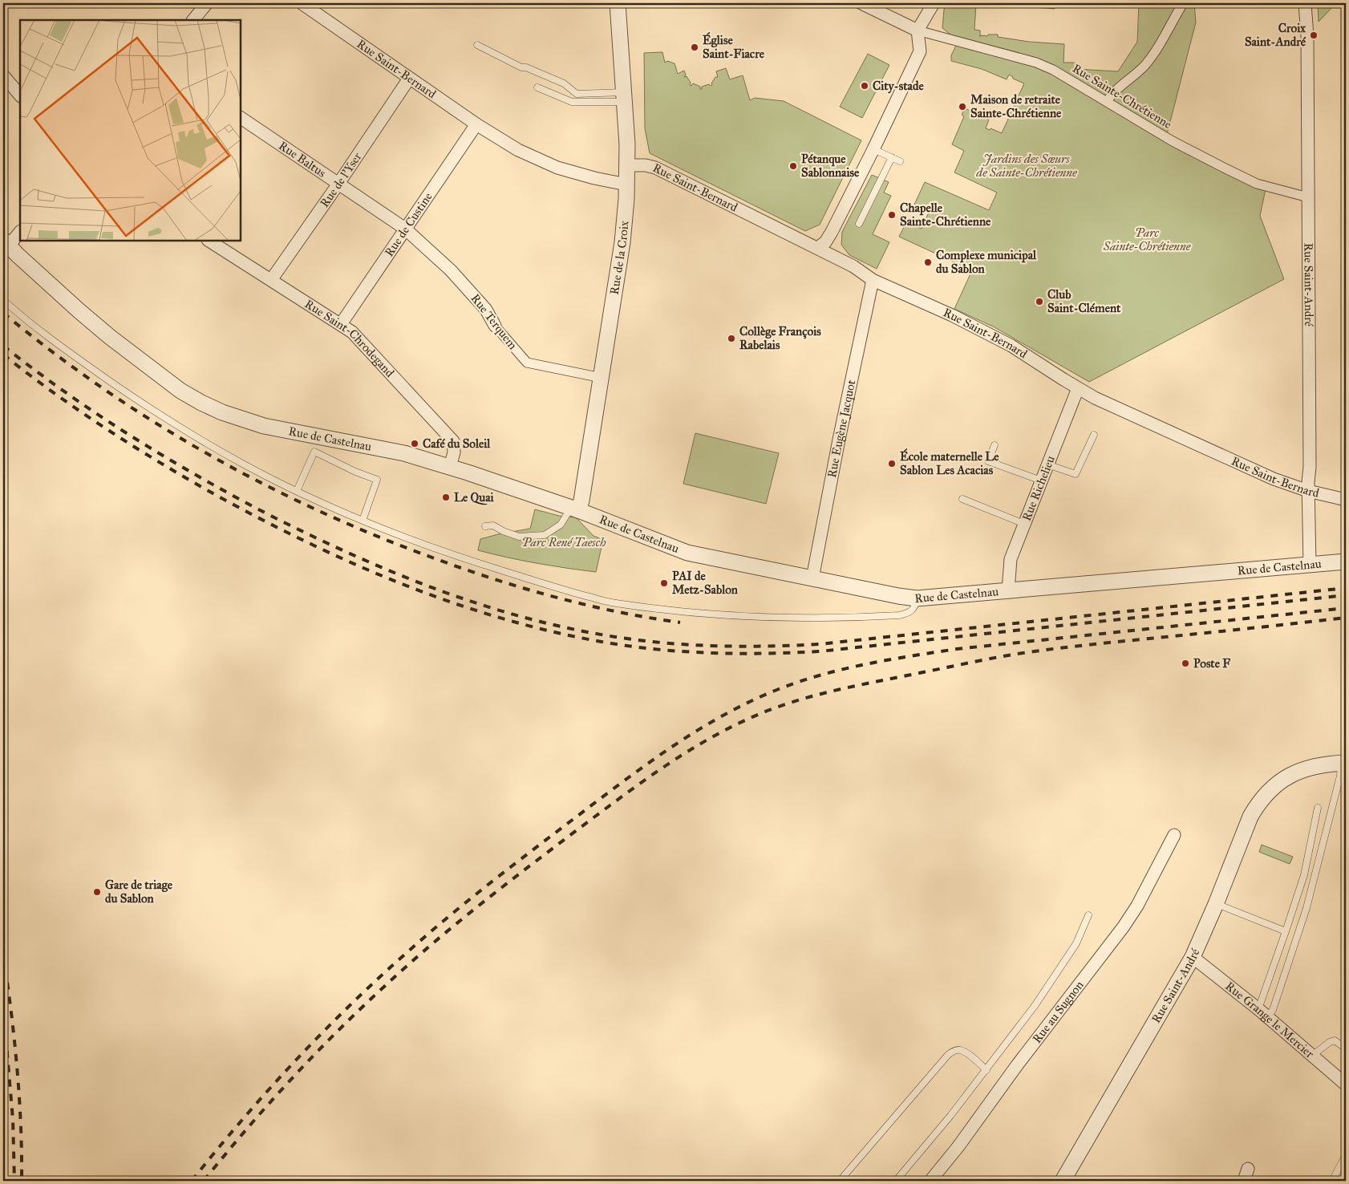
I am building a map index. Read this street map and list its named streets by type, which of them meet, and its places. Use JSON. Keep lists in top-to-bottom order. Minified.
{"streets":{"street":["Rue Saint-Bernard","Rue Sainte-Chrétienne","Rue Baltus","Rue de l'Yser","Rue de Custine","Rue de la Croix","Rue Saint-André","Rue Terquem","Rue Saint-Chrodegand","Rue Eugène Jacquot","Rue de Castelnau","Rue Richelieu","Rue au Sugnon","Rue Grange le Mercier"]},"crossings":[["Rue Saint-Bernard","Rue de l'Yser"],["Rue Saint-Bernard","Rue de Custine"],["Rue Saint-Bernard","Rue de la Croix"],["Rue Saint-Bernard","Rue Saint-André"],["Rue Saint-Bernard","Rue Eugène Jacquot"],["Rue Saint-Bernard","Rue Richelieu"],["Rue Sainte-Chrétienne","Rue Saint-André"],["Rue Baltus","Rue de l'Yser"],["Rue Baltus","Rue de Custine"],["Rue Baltus","Rue Terquem"],["Rue de l'Yser","Rue Saint-Chrodegand"],["Rue de Custine","Rue Terquem"],["Rue de Custine","Rue Saint-Chrodegand"],["Rue de la Croix","Rue Terquem"],["Rue de la Croix","Rue de Castelnau"],["Rue Saint-André","Rue de Castelnau"],["Rue Saint-André","Rue Grange le Mercier"],["Rue Saint-Chrodegand","Rue de Castelnau"],["Rue Eugène Jacquot","Rue de Castelnau"],["Rue de Castelnau","Rue Richelieu"]],"parks":["Jardins des Sœurs de Sainte-Chrétienne","Parc Sainte-Chrétienne","Parc René Taesch"],"places":["Croix Saint-André","Église Saint-Fiacre","City-stade","Maison de retraite Sainte-Chrétienne","Pétanque Sablonnaise","Chapelle Sainte-Chrétienne","Complexe municipal du Sablon","Club Saint-Clément","Collège François Rabelais","Café du Soleil","École maternelle Le Sablon Les Acacias","Le Quai","PAI de Metz-Sablon","Poste F","Gare de triage du Sablon"]}
